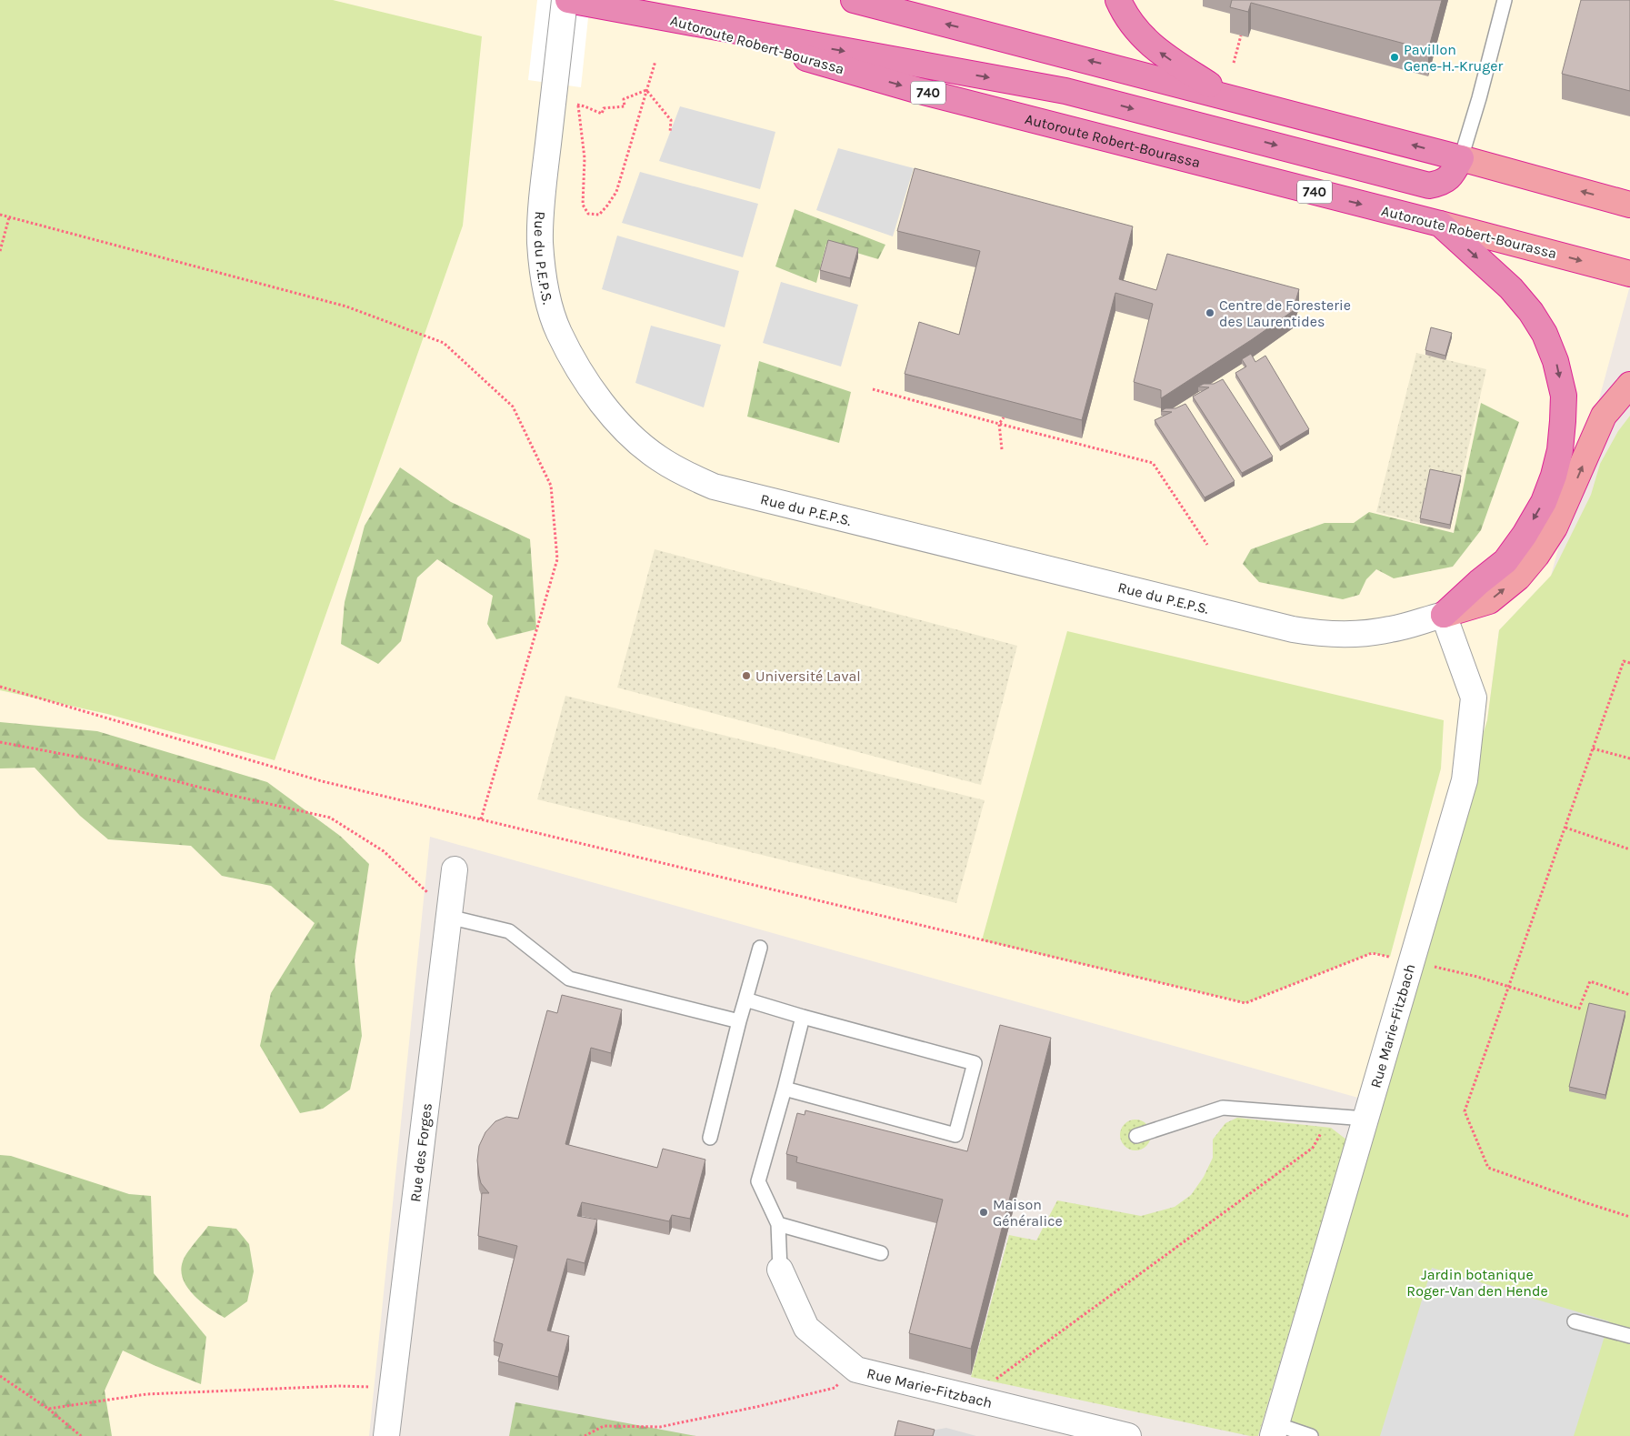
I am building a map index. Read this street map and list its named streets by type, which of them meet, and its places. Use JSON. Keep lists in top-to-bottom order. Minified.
{"streets":{"highway":["Autoroute Robert-Bourassa","740"],"street":["Rue du P.E.P.S.","Rue Marie-Fitzbach","Rue des Forges"]},"crossings":[["Rue du P.E.P.S.","Rue Marie-Fitzbach"]],"parks":["Jardin botanique Roger-Van den Hende"],"places":["Pavillon Gene-H.-Kruger","Centre de Foresterie des Laurentides","Université Laval","Maison Généralice"]}
